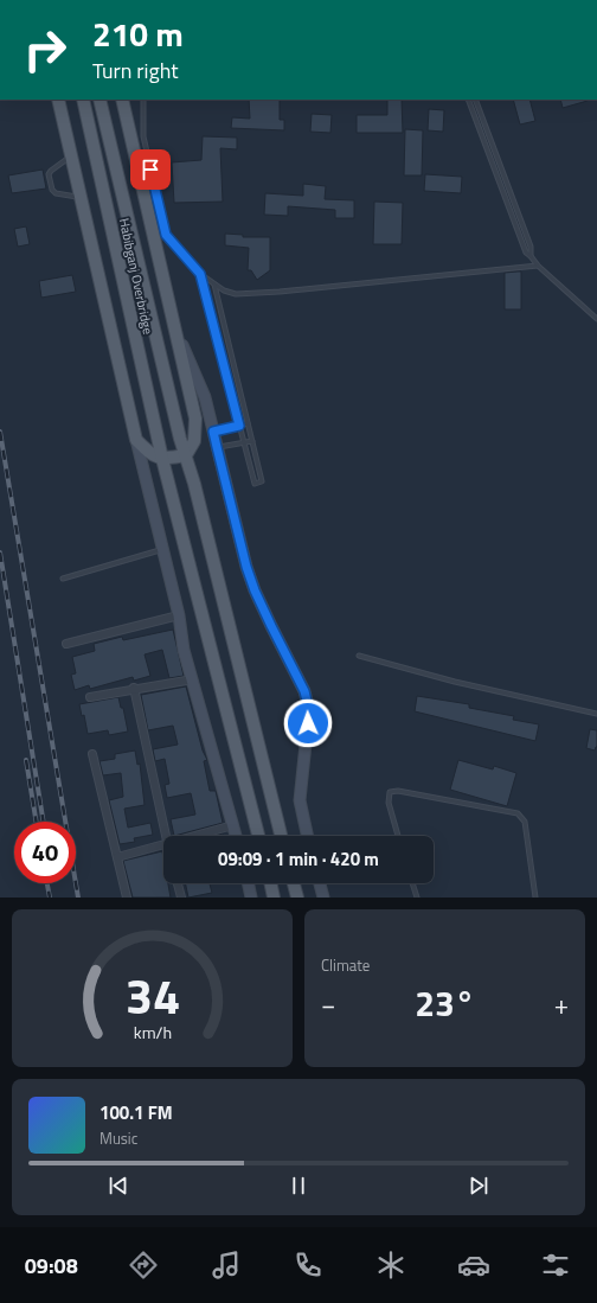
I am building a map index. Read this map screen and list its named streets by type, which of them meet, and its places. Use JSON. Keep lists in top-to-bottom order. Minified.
{"streets":{"main road":["Habibganj Overbridge"]},"page":{"turn":["210 m","Turn right"],"limit":"40","trip":"09:09 · 1 min · 420 m","tile":"Climate","heat":["−","23°","+"],"song":["100.1 FM","Music"],"tabs":"09:08","gauge":["34","km/h"]}}
